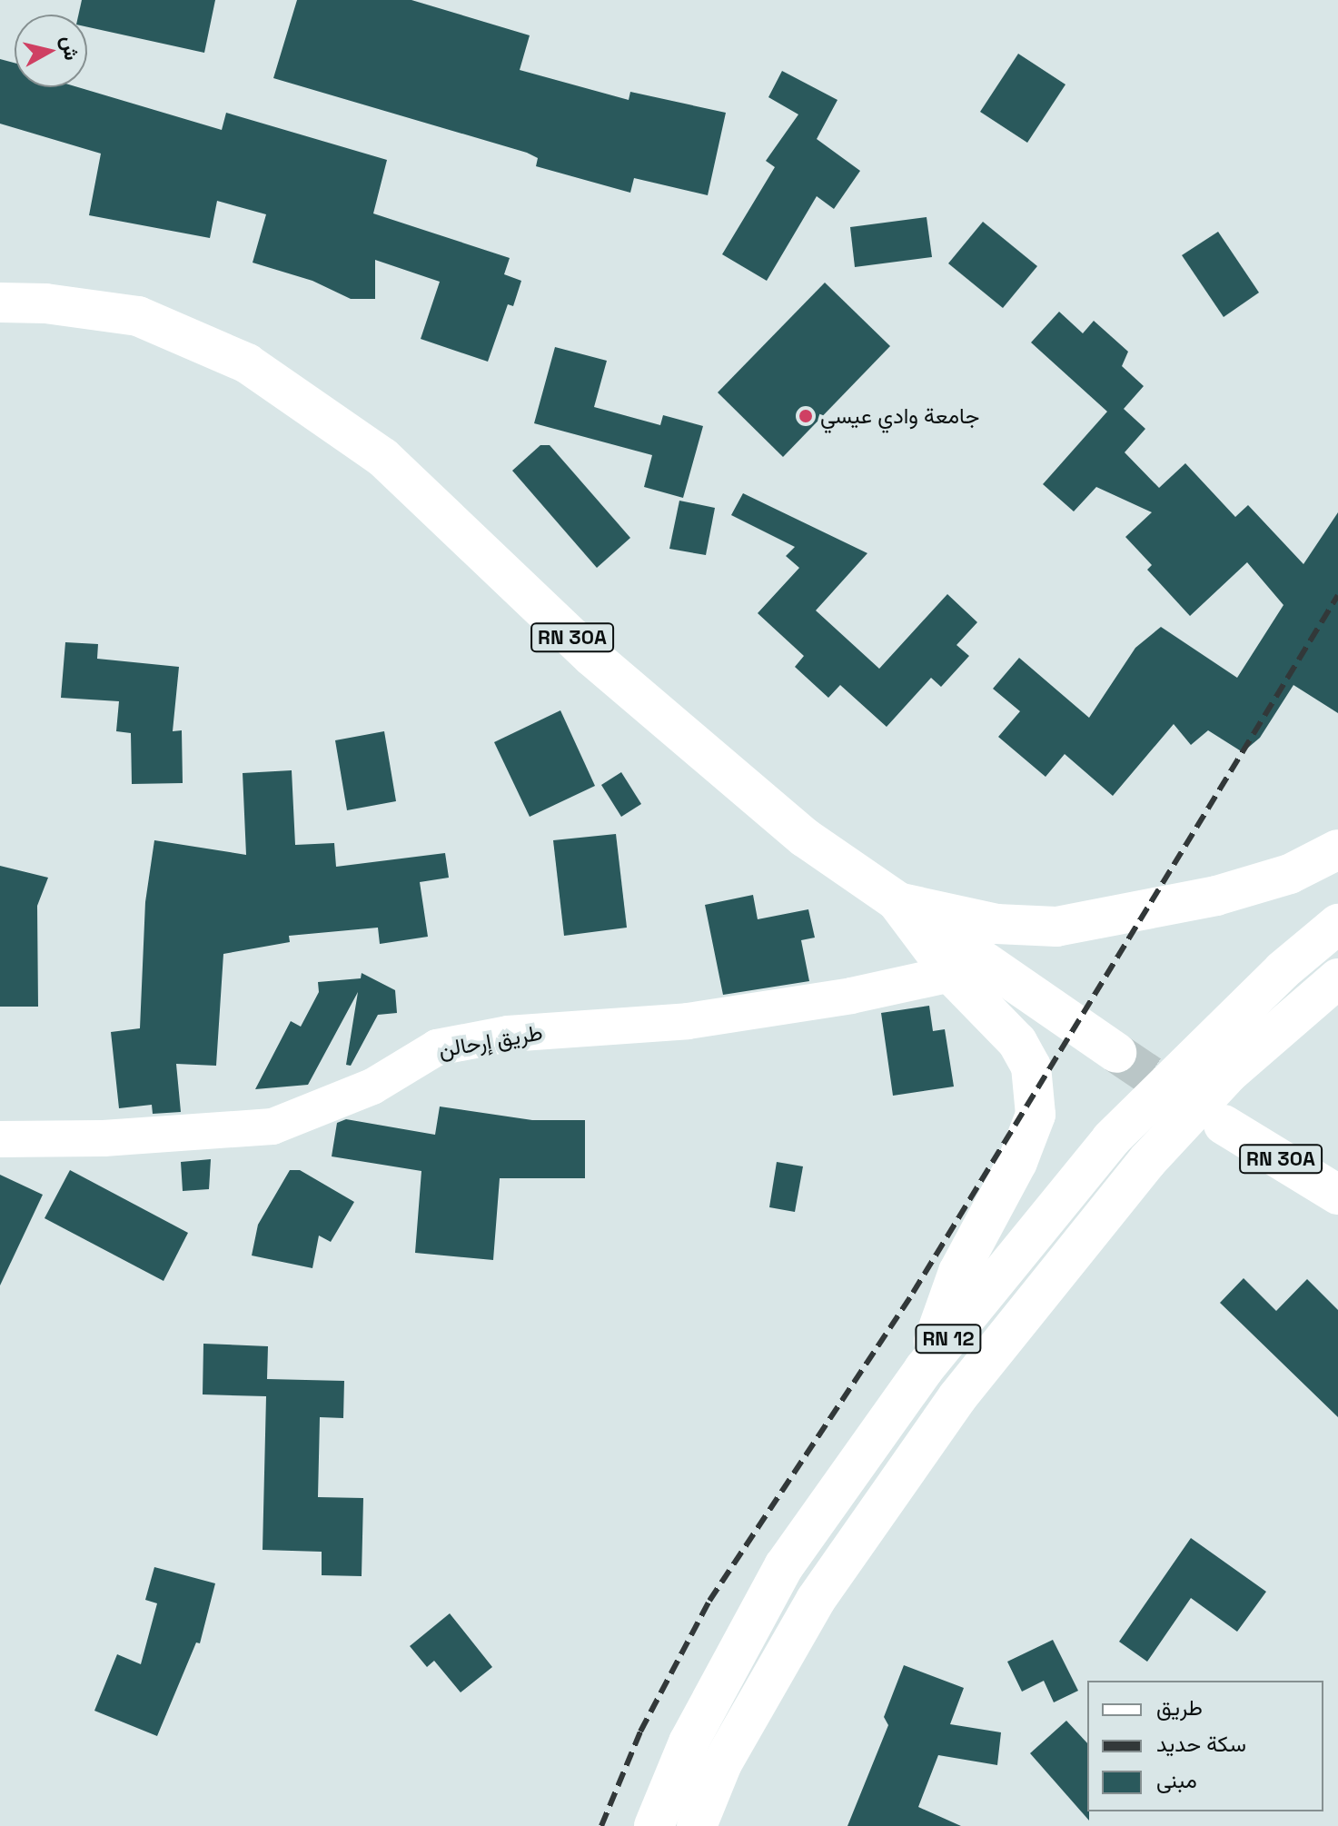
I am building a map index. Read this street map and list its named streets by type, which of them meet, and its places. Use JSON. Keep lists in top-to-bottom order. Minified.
{"streets":{"main road":["RN 30A","RN 12"],"street":["طريق إرحالن"]},"places":["جامعة وادي عيسي"],"legend":["طريق","سكة حديد","مبنى"],"north":"right"}
